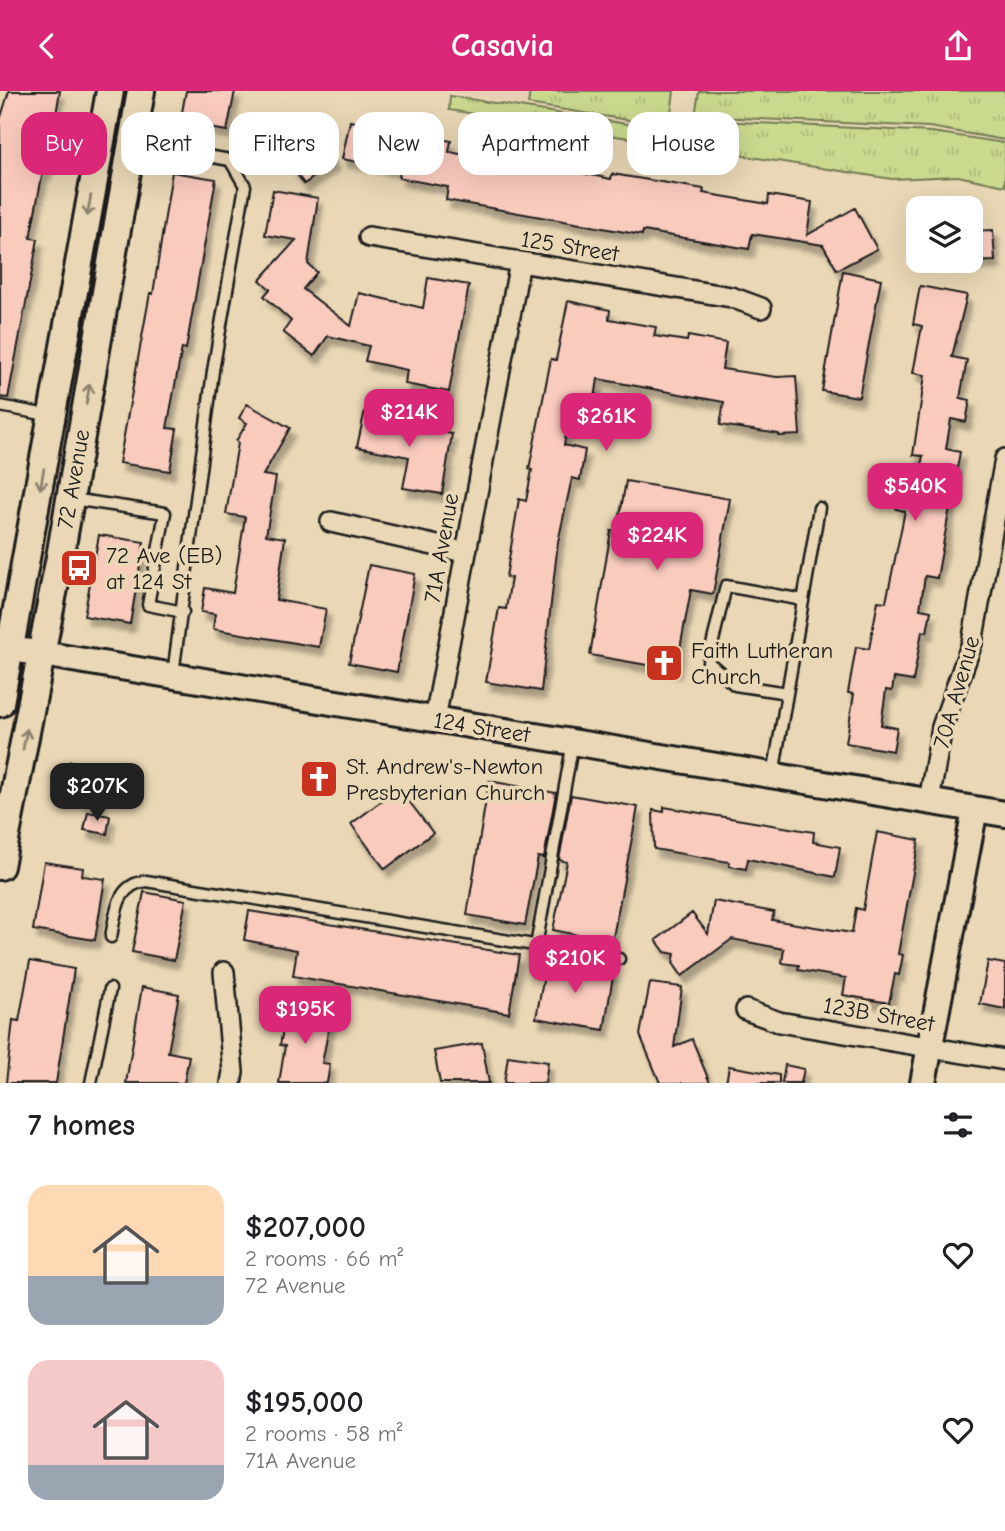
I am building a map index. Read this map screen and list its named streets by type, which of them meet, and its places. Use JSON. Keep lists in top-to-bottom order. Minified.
{"streets":{"main road":["72 Avenue"],"street":["125 Street","71A Avenue","70A Avenue","124 Street","123B Street"]},"crossings":[["125 Street","71A Avenue"],["72 Avenue","124 Street"],["71A Avenue","124 Street"],["70A Avenue","124 Street"]],"places":{"bus stop":["72 Ave (EB) at 124 St"],"church":["Faith Lutheran Church","St. Andrew's-Newton Presbyterian Church"]},"page":{"header":"Casavia","chip":["Buy","Rent","Filters","New","Apartment","House"],"price":["$214K","$261K","$540K","$224K","$207K","$210K","$195K"],"heading":"7 homes","list":[{"name":"$207,000","note":"2 rooms · 66 m² · 72 Avenue"},{"name":"$195,000","note":"2 rooms · 58 m² · 71A Avenue"}]}}
